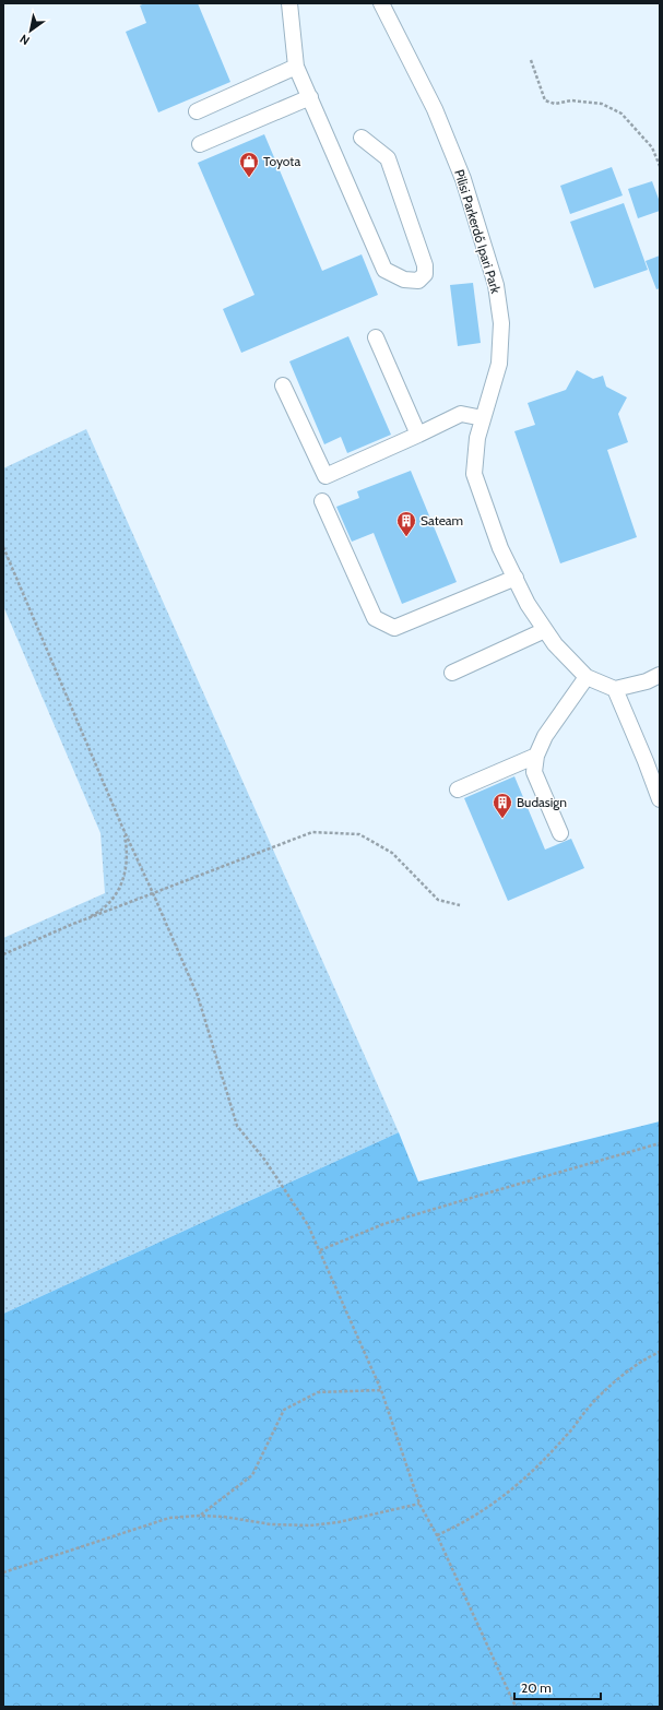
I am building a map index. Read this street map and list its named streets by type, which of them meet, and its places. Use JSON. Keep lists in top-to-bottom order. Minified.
{"streets":{"lane":["Pilisi Parkerdő Ipari Park"]},"places":{"shop":["Toyota"],"building":["Sateam","Budasign"]},"scale_bar":"20 m","north":"bottom left"}
